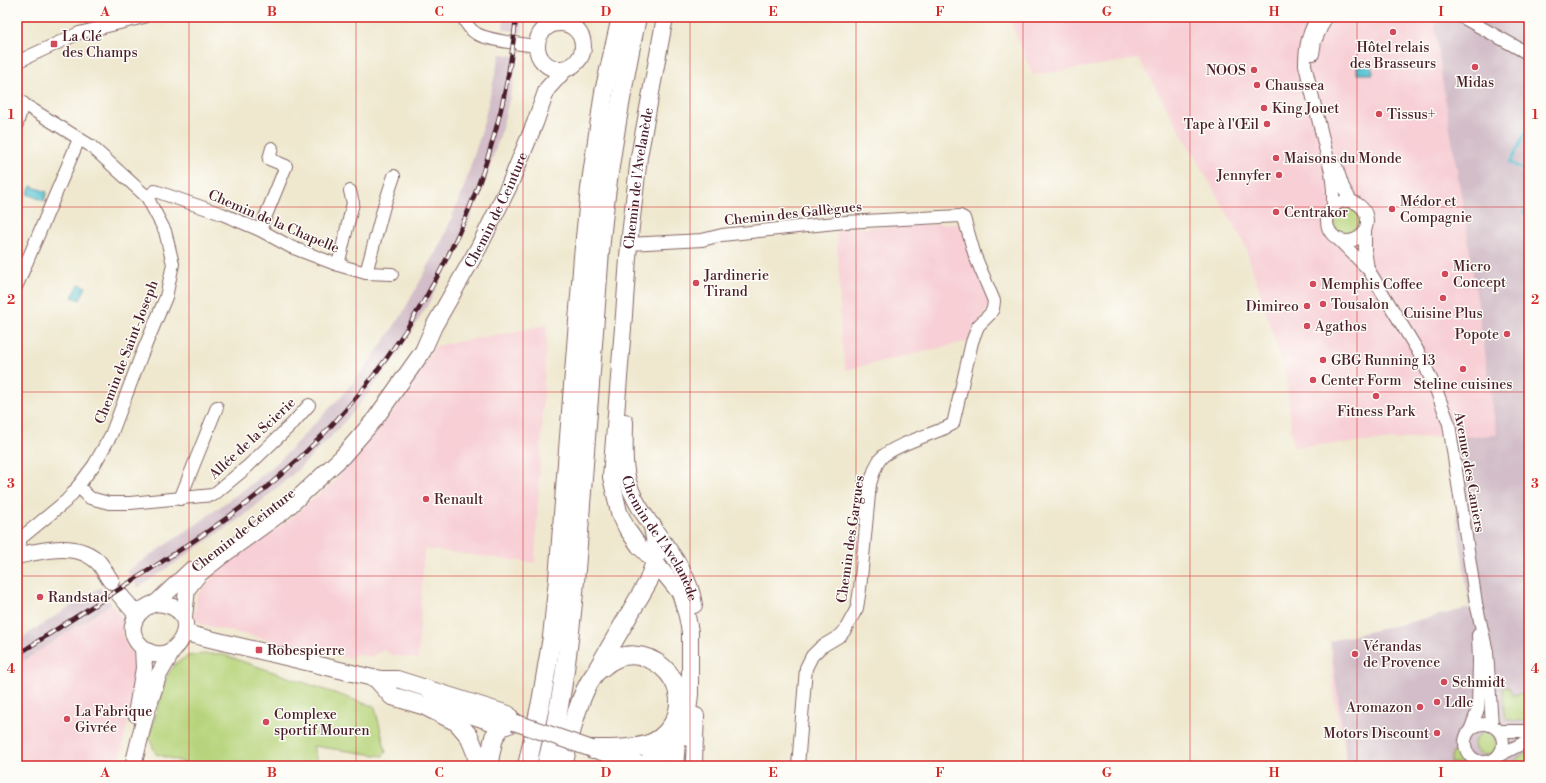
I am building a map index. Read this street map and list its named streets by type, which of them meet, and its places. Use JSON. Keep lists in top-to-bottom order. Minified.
{"streets":{"main road":["Chemin de l'Avelanède","Chemin de Ceinture"],"street":["Chemin des Gallègues","Chemin de la Chapelle","Chemin de Saint-Joseph","Allée de la Scierie","Avenue des Caniers","Chemin des Gargues"]},"crossings":[["Chemin de l'Avelanède","Chemin des Gallègues"],["Chemin des Gallègues","Chemin des Gargues"],["Chemin de la Chapelle","Chemin de Saint-Joseph"],["Chemin de Saint-Joseph","Allée de la Scierie"]],"places":{"other":["Hôtel relais des Brasseurs","Midas","NOOS","Chaussea","King Jouet","Tissus+","Tape à l'Œil","Maisons du Monde","Jennyfer","Médor et Compagnie","Centrakor","Micro Concept","Jardinerie Tirand","Memphis Coffee","Cuisine Plus","Tousalon","Dimireo","Agathos","Popote","GBG Running 13","Steline cuisines","Center Form","Fitness Park","Renault","Randstad","Vérandas de Provence","Schmidt","Ldlc","Aromazon","La Fabrique Givrée","Complexe sportif Mouren","Motors Discount"],"transit":["La Clé des Champs","Robespierre"]},"grid":{"columns":["A","B","C","D","E","F","G","H","I"],"rows":["1","2","3","4"]}}
